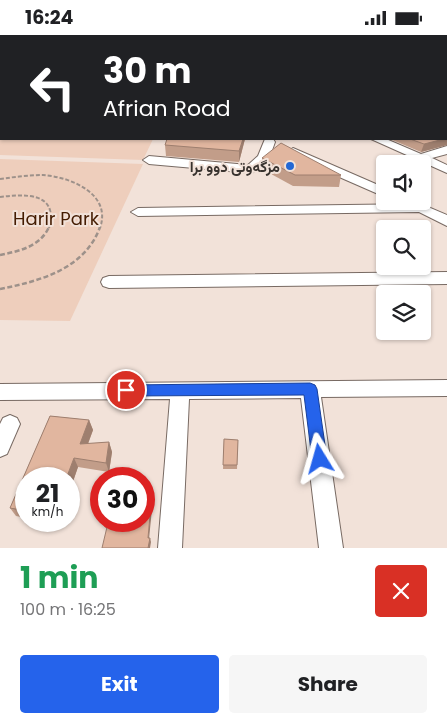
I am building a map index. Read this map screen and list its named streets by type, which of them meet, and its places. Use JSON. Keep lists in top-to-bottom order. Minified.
{"parks":["Harir Park"],"places":["مزگەوتی دوو برا"],"page":{"status":"16:24","turn":["30 m","Afrian Road"],"speed":"21 km/h","limit":"30","heading":["1 min","100 m · 16:25"],"buttons":["Exit","Share"]}}
